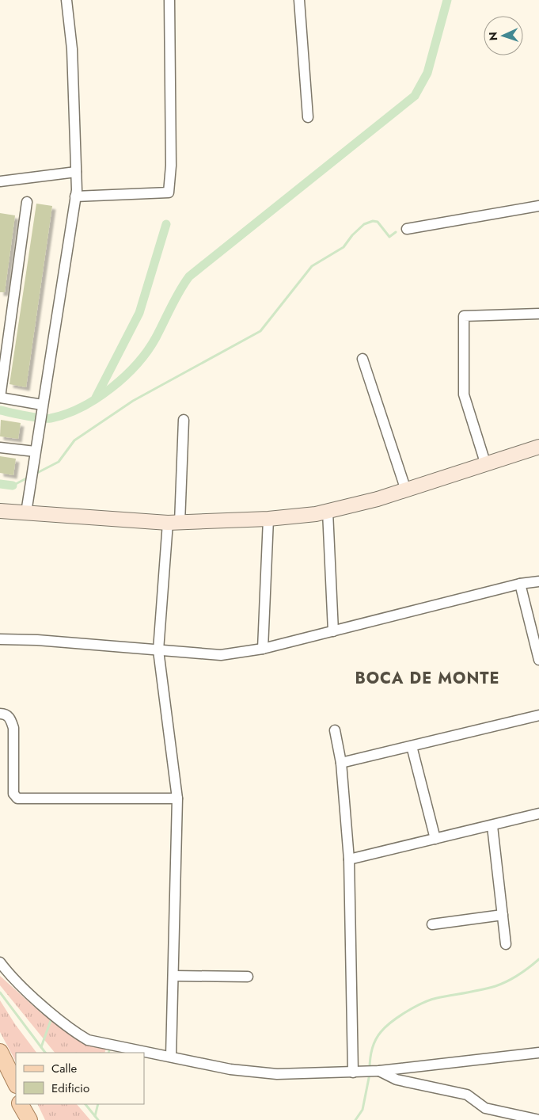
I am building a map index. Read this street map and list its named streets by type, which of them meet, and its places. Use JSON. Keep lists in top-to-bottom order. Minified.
{"districts":["BOCA DE MONTE"],"legend":["Calle","Edificio"],"north":"left"}
